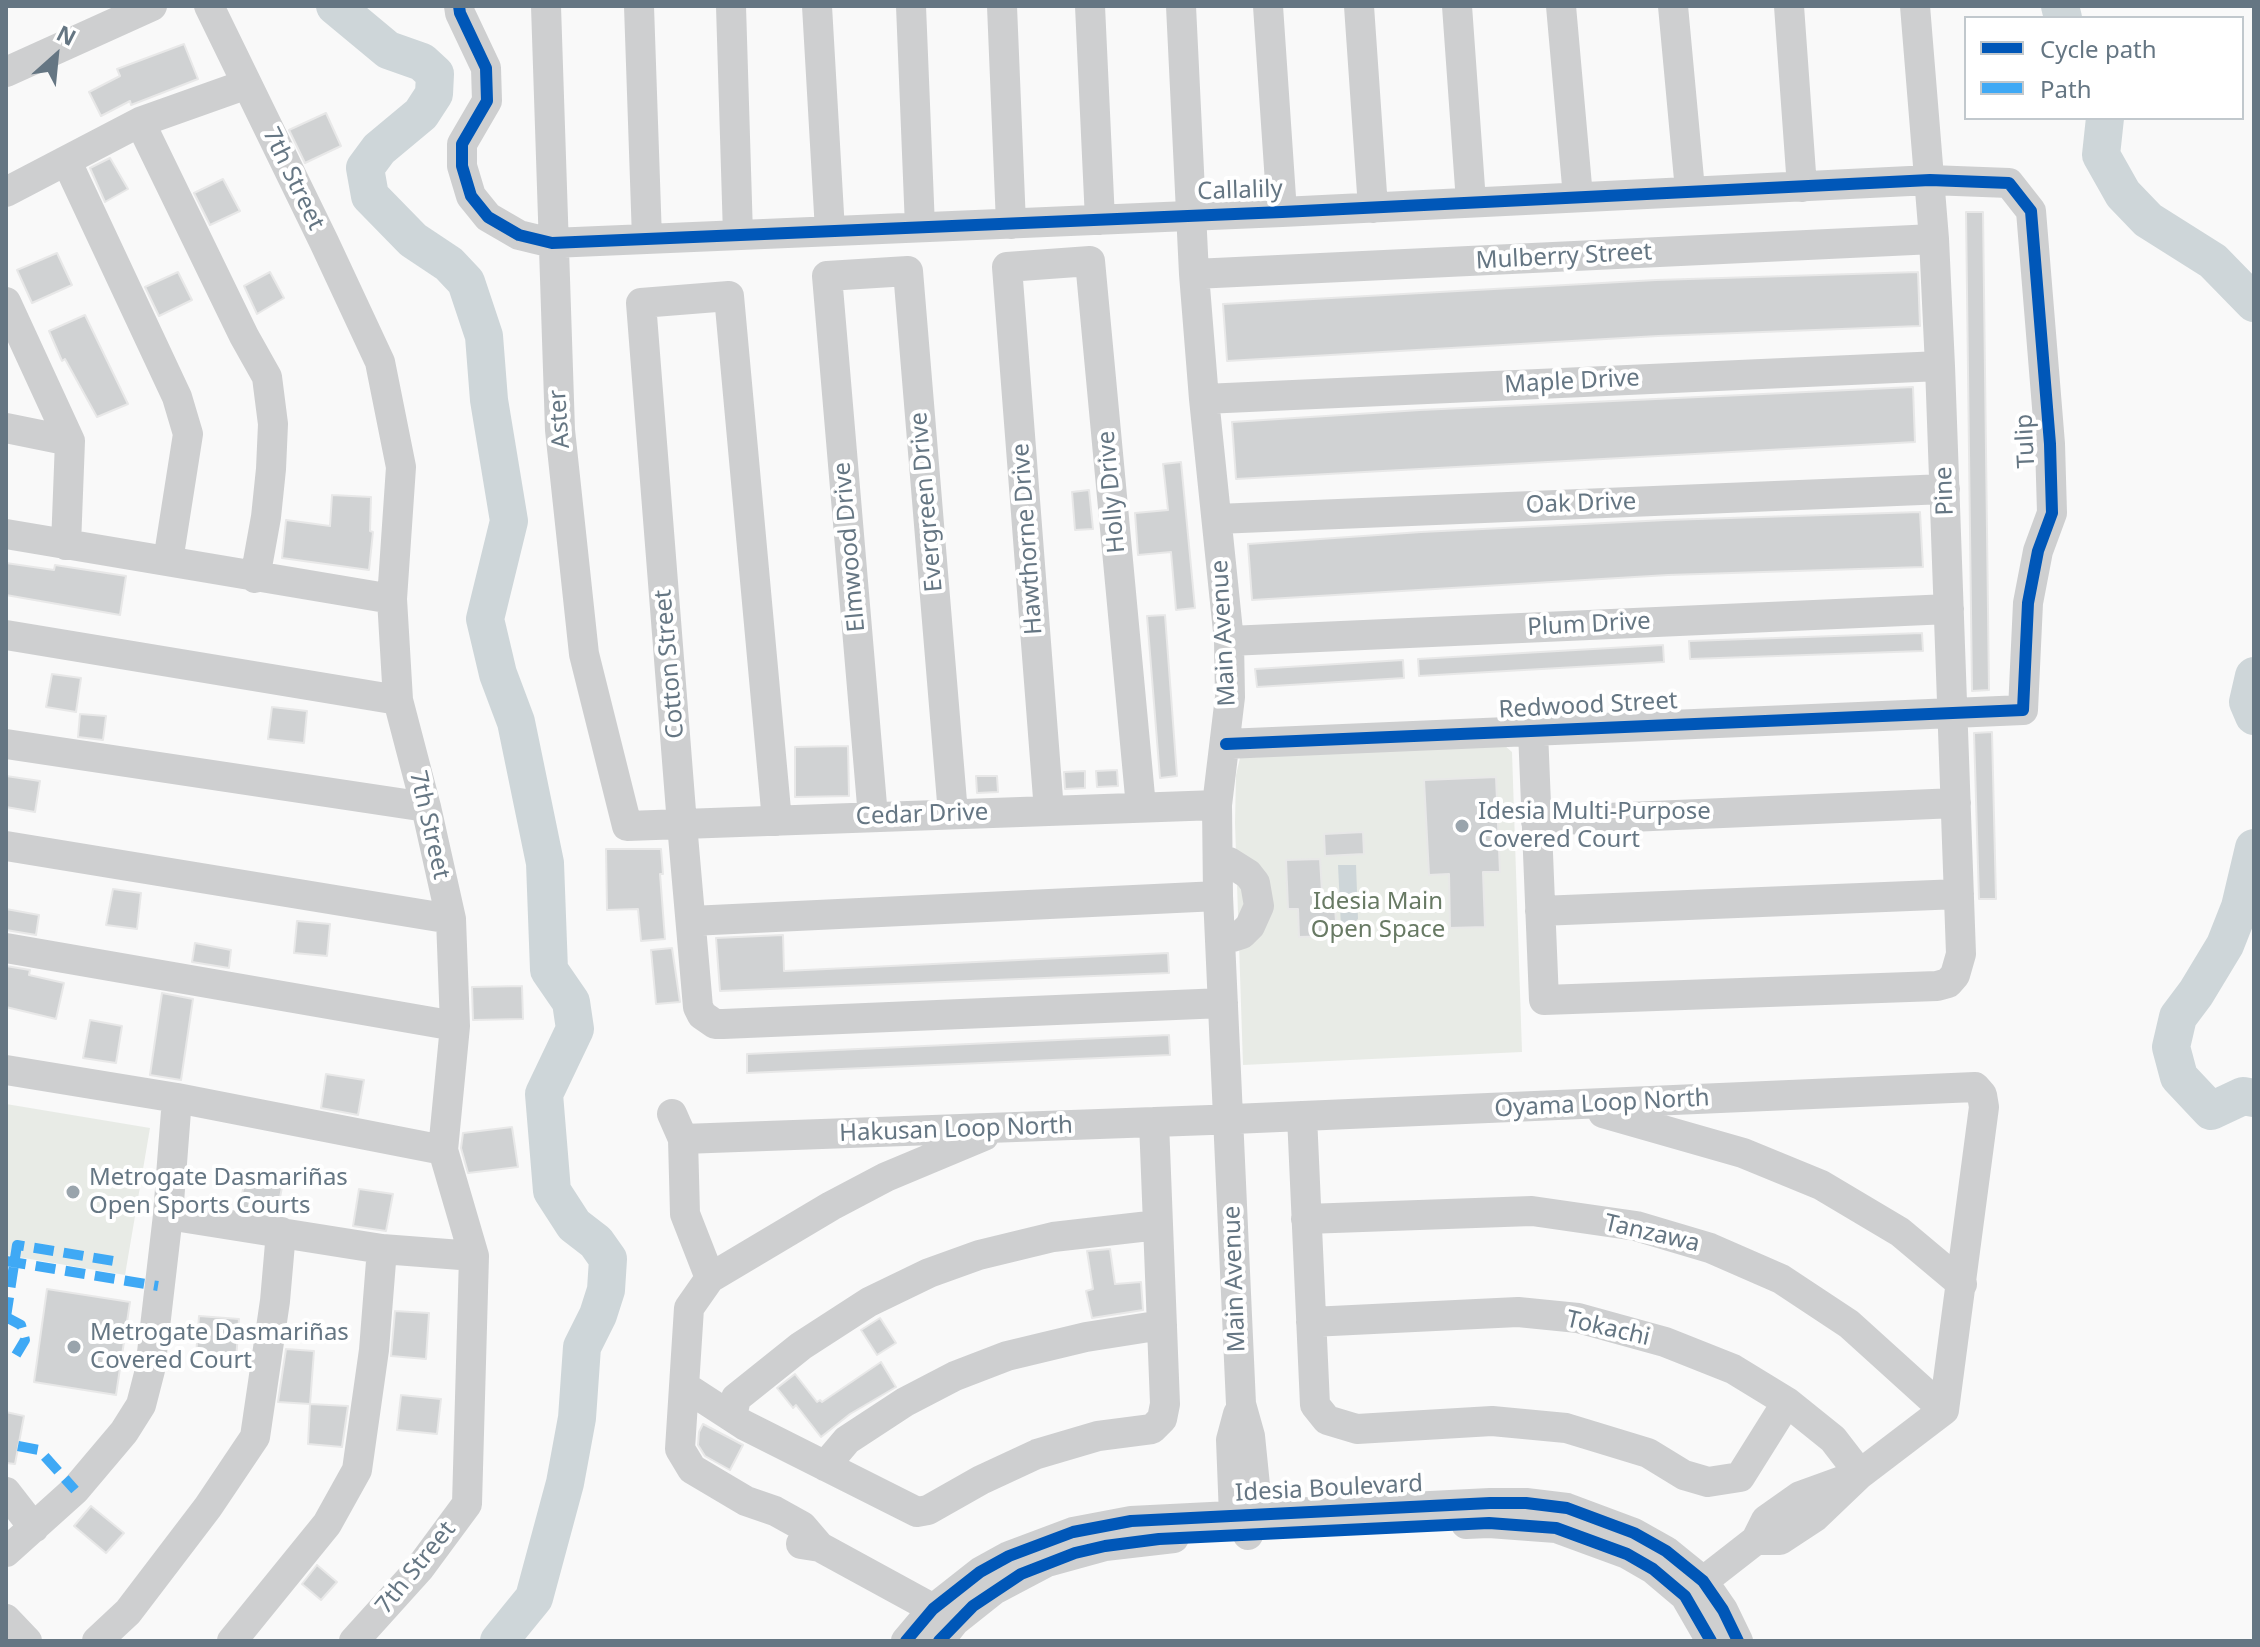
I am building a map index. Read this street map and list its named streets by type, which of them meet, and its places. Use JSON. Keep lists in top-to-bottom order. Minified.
{"streets":{"street":["7th Street","Callalily","Mulberry Street","Maple Drive","Aster","Tulip","Pine","Holly Drive","Evergreen Drive","Oak Drive","Hawthorne Drive","Elmwood Drive","Plum Drive","Main Avenue","Cotton Street","Redwood Street","Cedar Drive","Oyama Loop North","Hakusan Loop North","Tanzawa","Tokachi","Idesia Boulevard"]},"crossings":[["Callalily","Aster"],["Callalily","Tulip"],["Callalily","Pine"],["Callalily","Main Avenue"],["Mulberry Street","Pine"],["Mulberry Street","Main Avenue"],["Maple Drive","Pine"],["Maple Drive","Main Avenue"],["Aster","Cedar Drive"],["Tulip","Pine"],["Tulip","Redwood Street"],["Pine","Oak Drive"],["Pine","Plum Drive"],["Pine","Redwood Street"],["Holly Drive","Hawthorne Drive"],["Holly Drive","Cedar Drive"],["Evergreen Drive","Elmwood Drive"],["Evergreen Drive","Cedar Drive"],["Oak Drive","Main Avenue"],["Hawthorne Drive","Cedar Drive"],["Elmwood Drive","Cedar Drive"],["Plum Drive","Main Avenue"],["Main Avenue","Cotton Street"],["Main Avenue","Redwood Street"],["Main Avenue","Cedar Drive"],["Main Avenue","Oyama Loop North"],["Main Avenue","Hakusan Loop North"],["Main Avenue","Idesia Boulevard"],["Cotton Street","Cedar Drive"],["Oyama Loop North","Hakusan Loop North"]],"parks":["Idesia Main Open Space"],"places":["Idesia Multi-Purpose Covered Court","Metrogate Dasmariñas Open Sports Courts","Metrogate Dasmariñas Covered Court"],"legend":["Cycle path","Path"],"north":"top right"}
